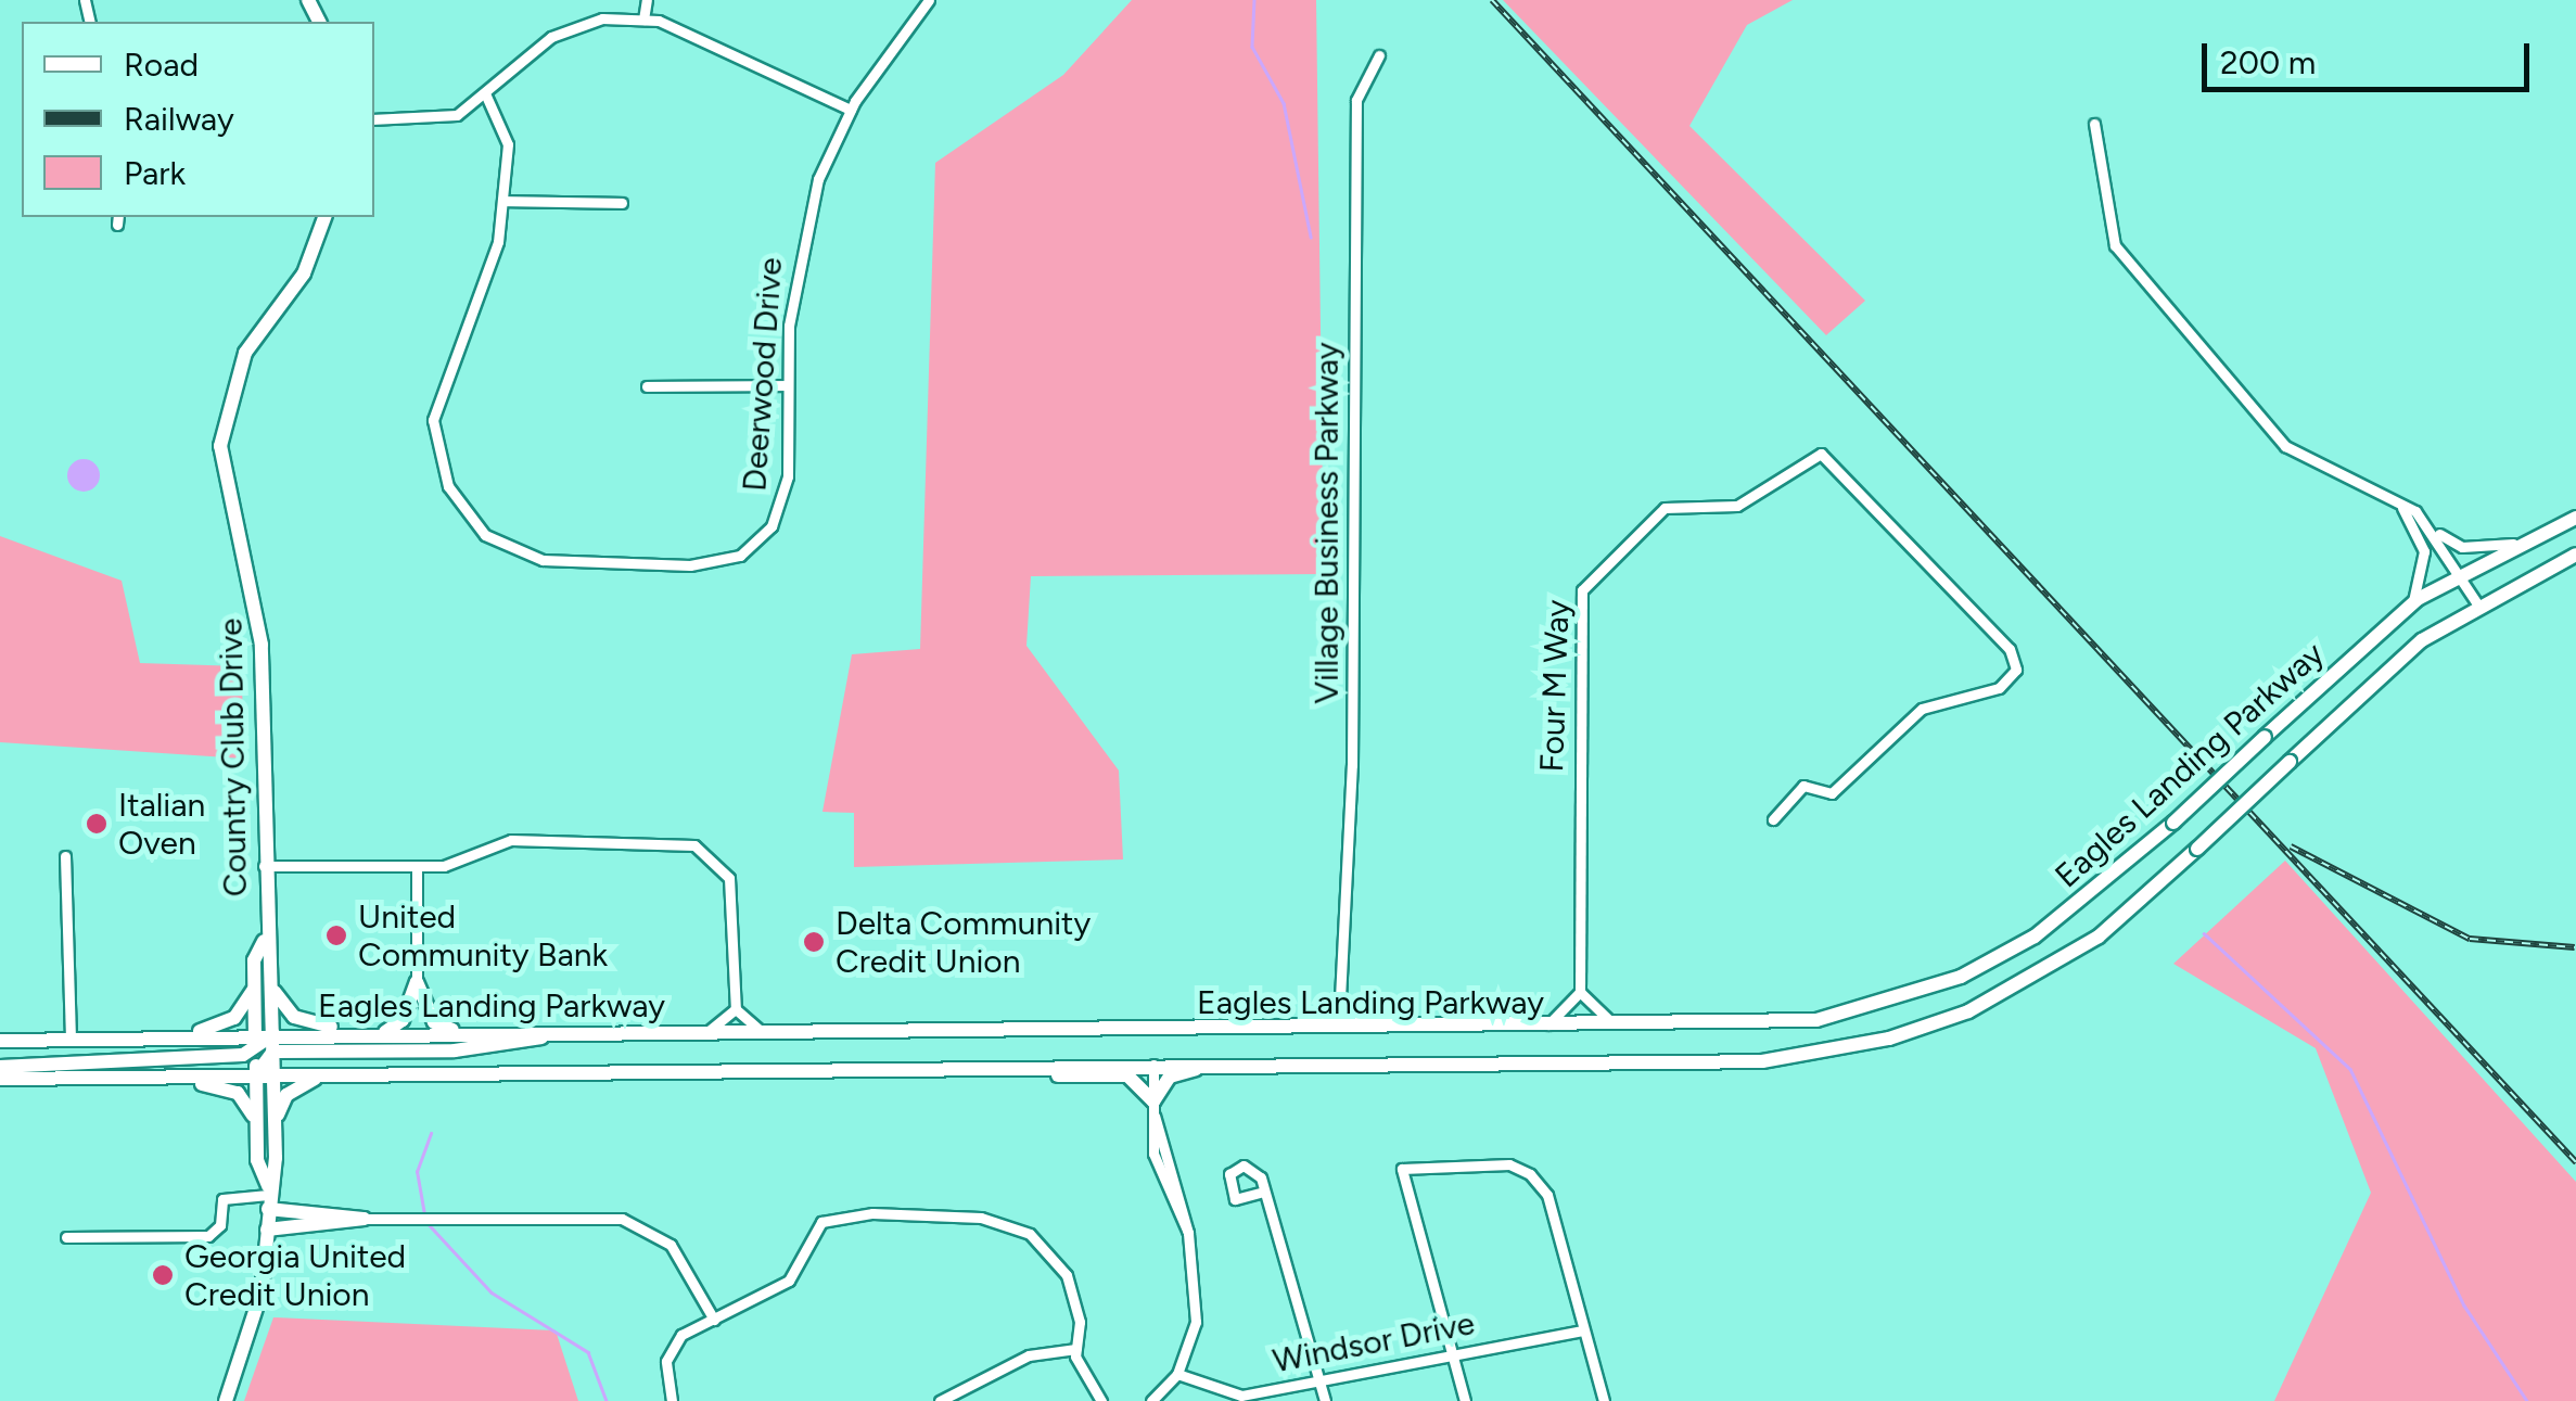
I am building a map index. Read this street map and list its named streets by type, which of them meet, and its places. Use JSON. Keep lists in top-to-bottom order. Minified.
{"streets":{"main road":["Country Club Drive","Eagles Landing Parkway"],"street":["Deerwood Drive","Village Business Parkway","Four M Way","Windsor Drive"]},"crossings":[["Country Club Drive","Eagles Landing Parkway"]],"places":["Italian Oven","United Community Bank","Delta Community Credit Union","Georgia United Credit Union"],"legend":["Road","Railway","Park"],"scale_bar":"200 m"}
